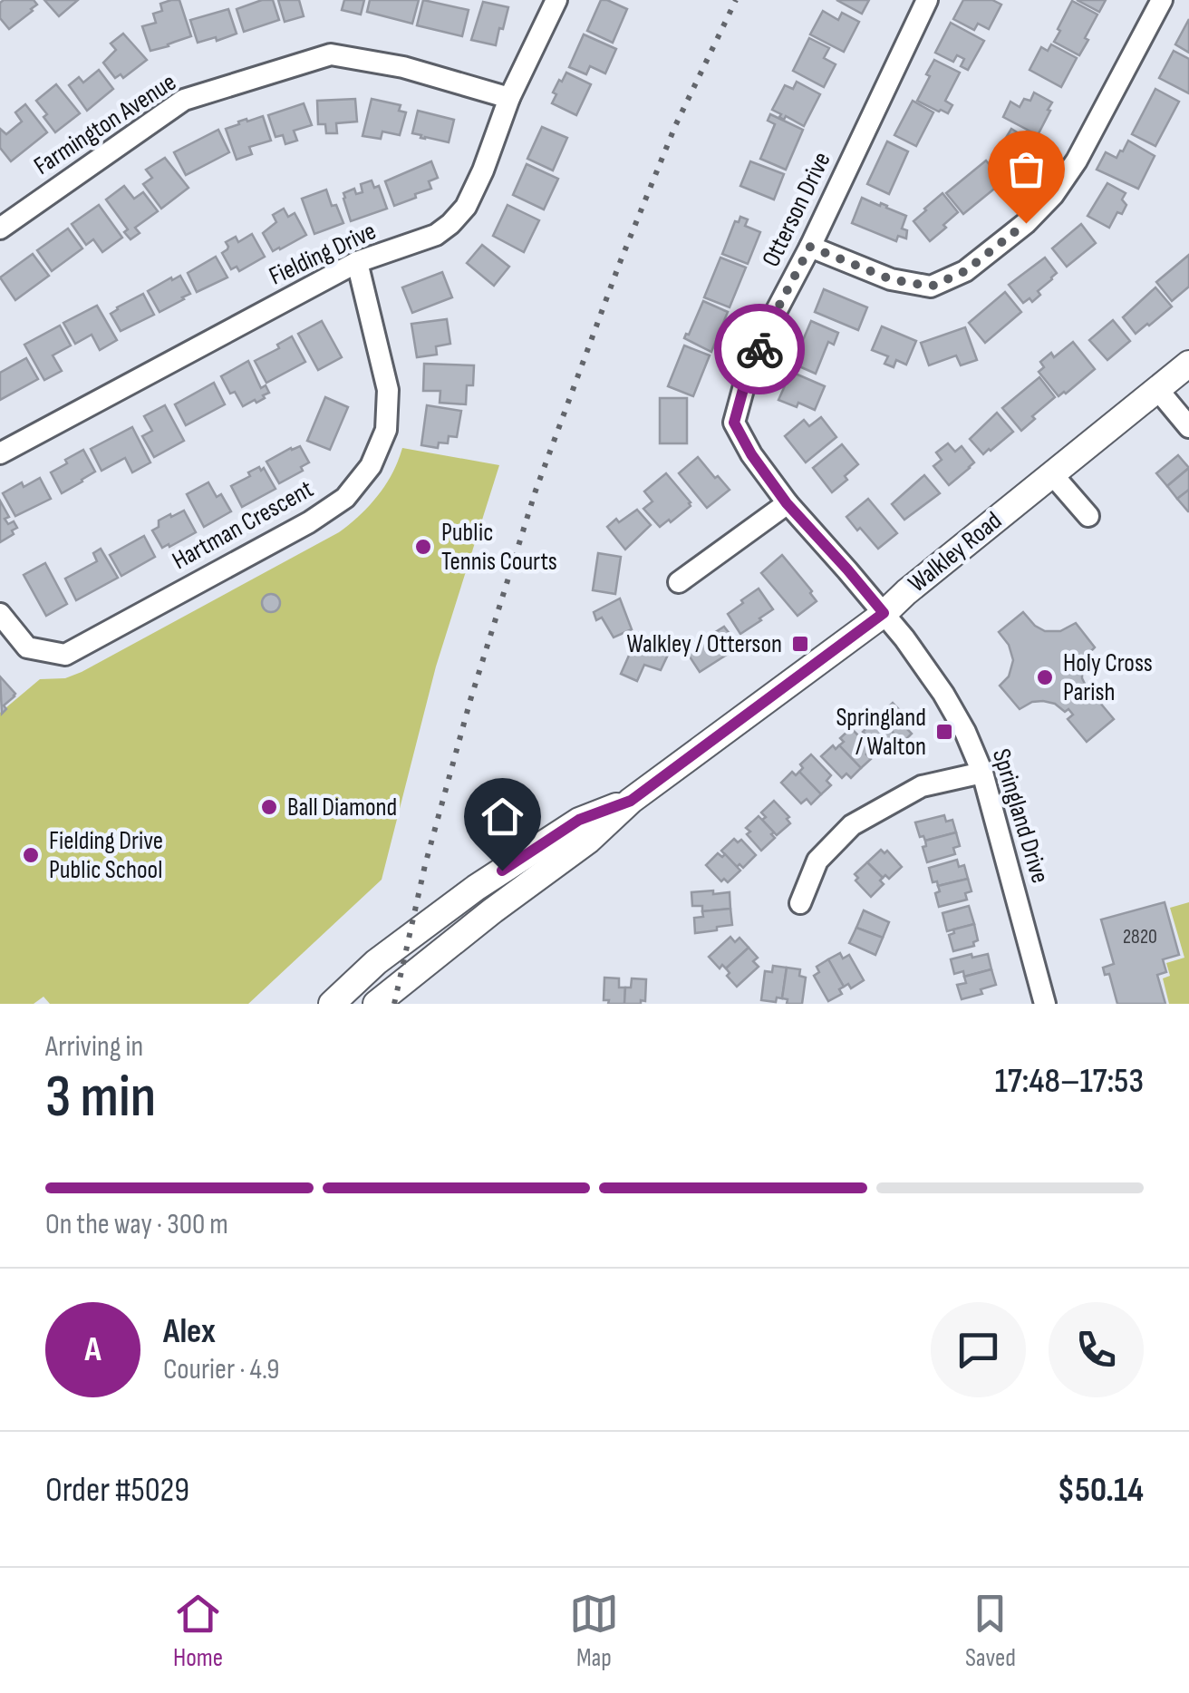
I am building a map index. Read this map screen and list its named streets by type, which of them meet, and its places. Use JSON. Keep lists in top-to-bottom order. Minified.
{"streets":{"main road":["Walkley Road"],"street":["Farmington Avenue","Otterson Drive","Fielding Drive","Hartman Crescent","Springland Drive"]},"crossings":[["Farmington Avenue","Fielding Drive"],["Otterson Drive","Walkley Road"],["Otterson Drive","Springland Drive"],["Fielding Drive","Hartman Crescent"],["Walkley Road","Springland Drive"]],"places":{"other":["Public Tennis Courts","Holy Cross Parish","Ball Diamond","Fielding Drive Public School"],"transit":["Walkley / Otterson","Springland / Walton"]},"house_numbers":["2820"],"page":{"heading":["3 min","Arriving in","17:48–17:53"],"panel":["Alex","Courier · 4.9","Order #5029","$50.14"],"bar":"On the way · 300 m","round":"A","tabs":["Home","Map","Saved"]}}
